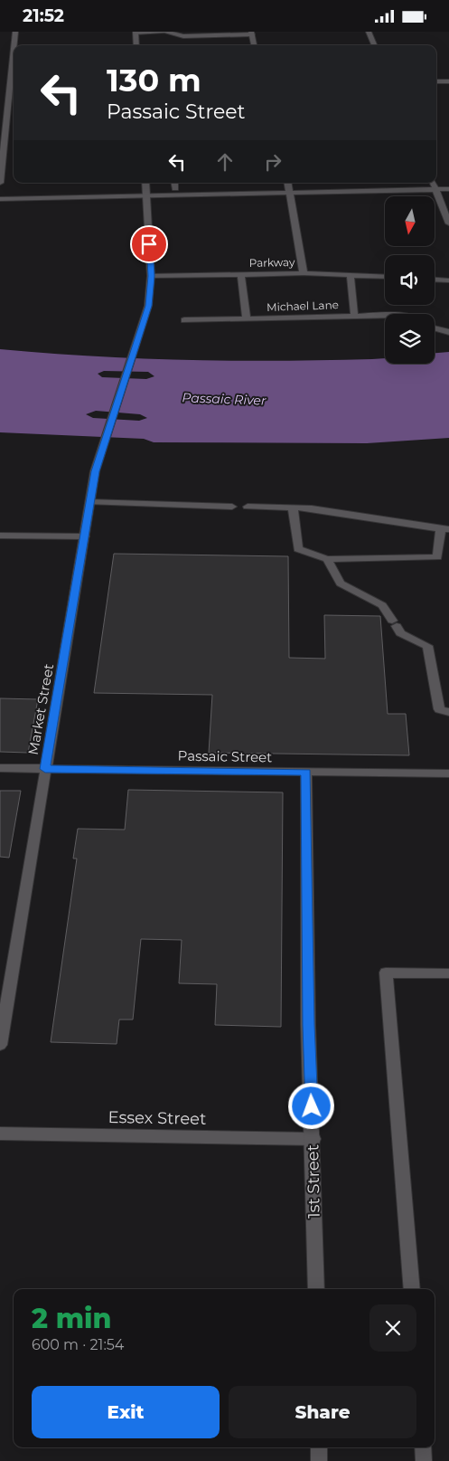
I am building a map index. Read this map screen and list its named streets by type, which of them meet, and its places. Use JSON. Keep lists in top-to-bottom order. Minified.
{"streets":{"street":["Parkway","Michael Lane","Market Street","Passaic Street","Essex Street","1st Street"]},"crossings":[["Parkway","Market Street"],["Market Street","Passaic Street"],["Passaic Street","1st Street"],["Essex Street","1st Street"]],"water":["Passaic River"],"north":"bottom","page":{"status":"21:52","turn":["130 m","Passaic Street"],"heading":["2 min","600 m · 21:54"],"buttons":["Exit","Share"]}}
